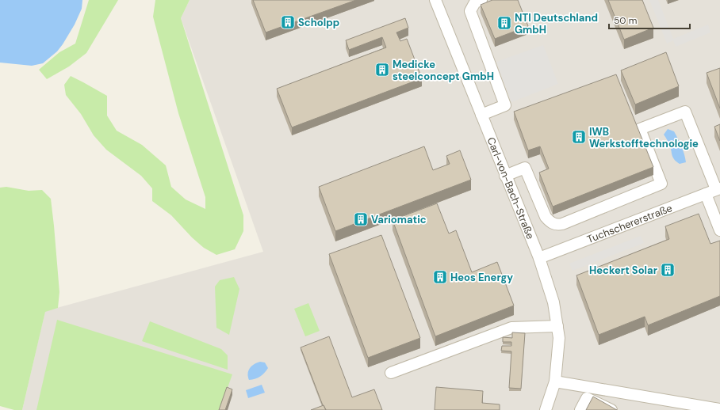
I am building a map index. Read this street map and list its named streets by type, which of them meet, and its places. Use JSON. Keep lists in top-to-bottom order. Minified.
{"streets":{"street":["Carl-von-Bach-Straße","Tuchschererstraße"]},"crossings":[["Carl-von-Bach-Straße","Tuchschererstraße"]],"places":{"building":["Scholpp","NTI Deutschland GmbH","Medicke steelconcept GmbH","IWB Werkstofftechnologie","Variomatic","Heckert Solar","Heos Energy"]},"scale_bar":"50 m"}
